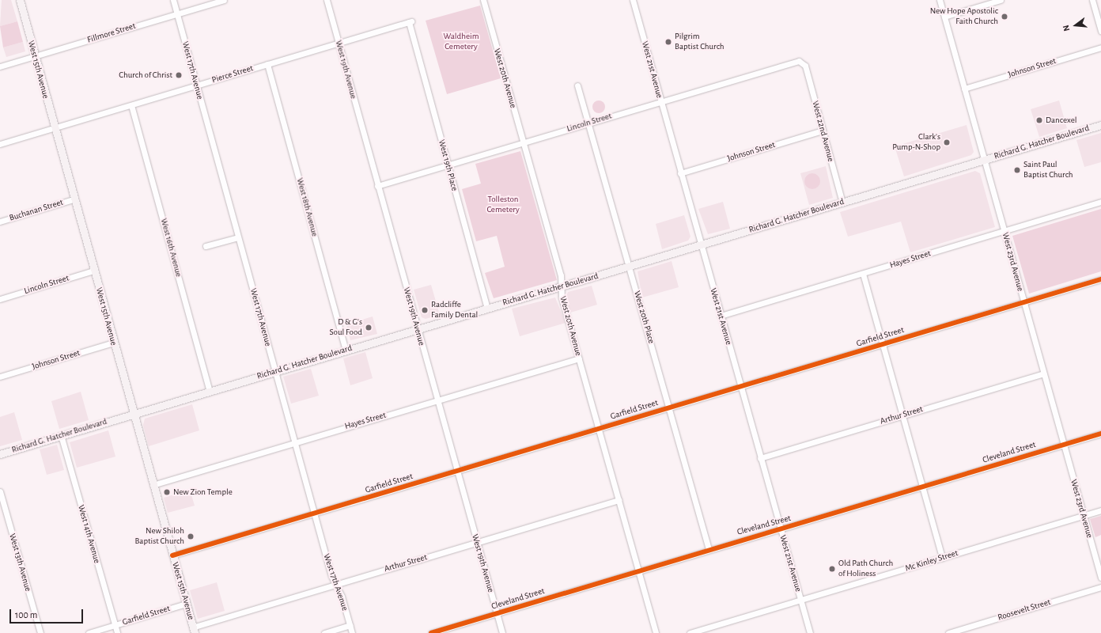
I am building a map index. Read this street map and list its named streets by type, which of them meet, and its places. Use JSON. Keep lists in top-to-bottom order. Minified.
{"streets":{"main road":["West 15th Avenue","Richard G. Hatcher Boulevard"],"street":["Fillmore Street","Johnson Street","West 19th Avenue","West 21st Avenue","West 17th Avenue","Pierce Street","West 20th Avenue","Lincoln Street","West 22nd Avenue","West 19th Place","West 18th Avenue","Buchanan Street","West 16th Avenue","Hayes Street","West 23rd Avenue","West 20th Place","Garfield Street","Arthur Street","Cleveland Street","West 14th Avenue","Mc Kinley Street","West 13th Avenue","Roosevelt Street"]},"crossings":[["Fillmore Street","West 15th Avenue"],["Fillmore Street","West 17th Avenue"],["Johnson Street","West 15th Avenue"],["Johnson Street","West 21st Avenue"],["Johnson Street","West 22nd Avenue"],["Johnson Street","West 23rd Avenue"],["West 15th Avenue","Pierce Street"],["West 15th Avenue","Lincoln Street"],["West 15th Avenue","Richard G. Hatcher Boulevard"],["West 15th Avenue","Buchanan Street"],["West 15th Avenue","Hayes Street"],["West 15th Avenue","Garfield Street"],["West 15th Avenue","Arthur Street"],["West 19th Avenue","Pierce Street"],["West 19th Avenue","Lincoln Street"],["West 19th Avenue","Richard G. Hatcher Boulevard"],["West 19th Avenue","Hayes Street"],["West 19th Avenue","Garfield Street"],["West 19th Avenue","Arthur Street"],["West 19th Avenue","Cleveland Street"],["West 21st Avenue","Lincoln Street"],["West 21st Avenue","Richard G. Hatcher Boulevard"],["West 21st Avenue","Hayes Street"],["West 21st Avenue","Garfield Street"],["West 21st Avenue","Arthur Street"],["West 21st Avenue","Cleveland Street"],["West 21st Avenue","Mc Kinley Street"],["West 17th Avenue","Pierce Street"],["West 17th Avenue","Richard G. Hatcher Boulevard"],["West 17th Avenue","Hayes Street"],["West 17th Avenue","Garfield Street"],["West 17th Avenue","Arthur Street"],["Pierce Street","West 19th Place"],["Pierce Street","West 18th Avenue"],["Pierce Street","West 16th Avenue"],["West 20th Avenue","Lincoln Street"],["West 20th Avenue","Richard G. Hatcher Boulevard"],["West 20th Avenue","Hayes Street"],["West 20th Avenue","Garfield Street"],["West 20th Avenue","Arthur Street"],["West 20th Avenue","Cleveland Street"],["Lincoln Street","West 22nd Avenue"],["Lincoln Street","West 19th Place"],["Lincoln Street","West 20th Place"],["West 22nd Avenue","Richard G. Hatcher Boulevard"],["Richard G. Hatcher Boulevard","West 19th Place"],["Richard G. Hatcher Boulevard","West 18th Avenue"],["Richard G. Hatcher Boulevard","West 16th Avenue"],["Richard G. Hatcher Boulevard","West 23rd Avenue"],["Richard G. Hatcher Boulevard","West 20th Place"],["Richard G. Hatcher Boulevard","West 14th Avenue"],["Hayes Street","West 23rd Avenue"],["West 23rd Avenue","Garfield Street"],["West 23rd Avenue","Arthur Street"],["West 23rd Avenue","Cleveland Street"],["West 23rd Avenue","Mc Kinley Street"],["West 20th Place","Garfield Street"],["West 20th Place","Cleveland Street"],["Garfield Street","West 14th Avenue"]],"parks":["Waldheim Cemetery","Tolleston Cemetery"],"places":["New Hope Apostolic Faith Church","Pilgrim Baptist Church","Church of Christ","Dancexel","Clark's Pump-N-Shop","Saint Paul Baptist Church","Radcliffe Family Dental","D & G's Soul Food","New Zion Temple","New Shiloh Baptist Church","Old Path Church of Holiness"],"scale_bar":"100 m","north":"left"}
